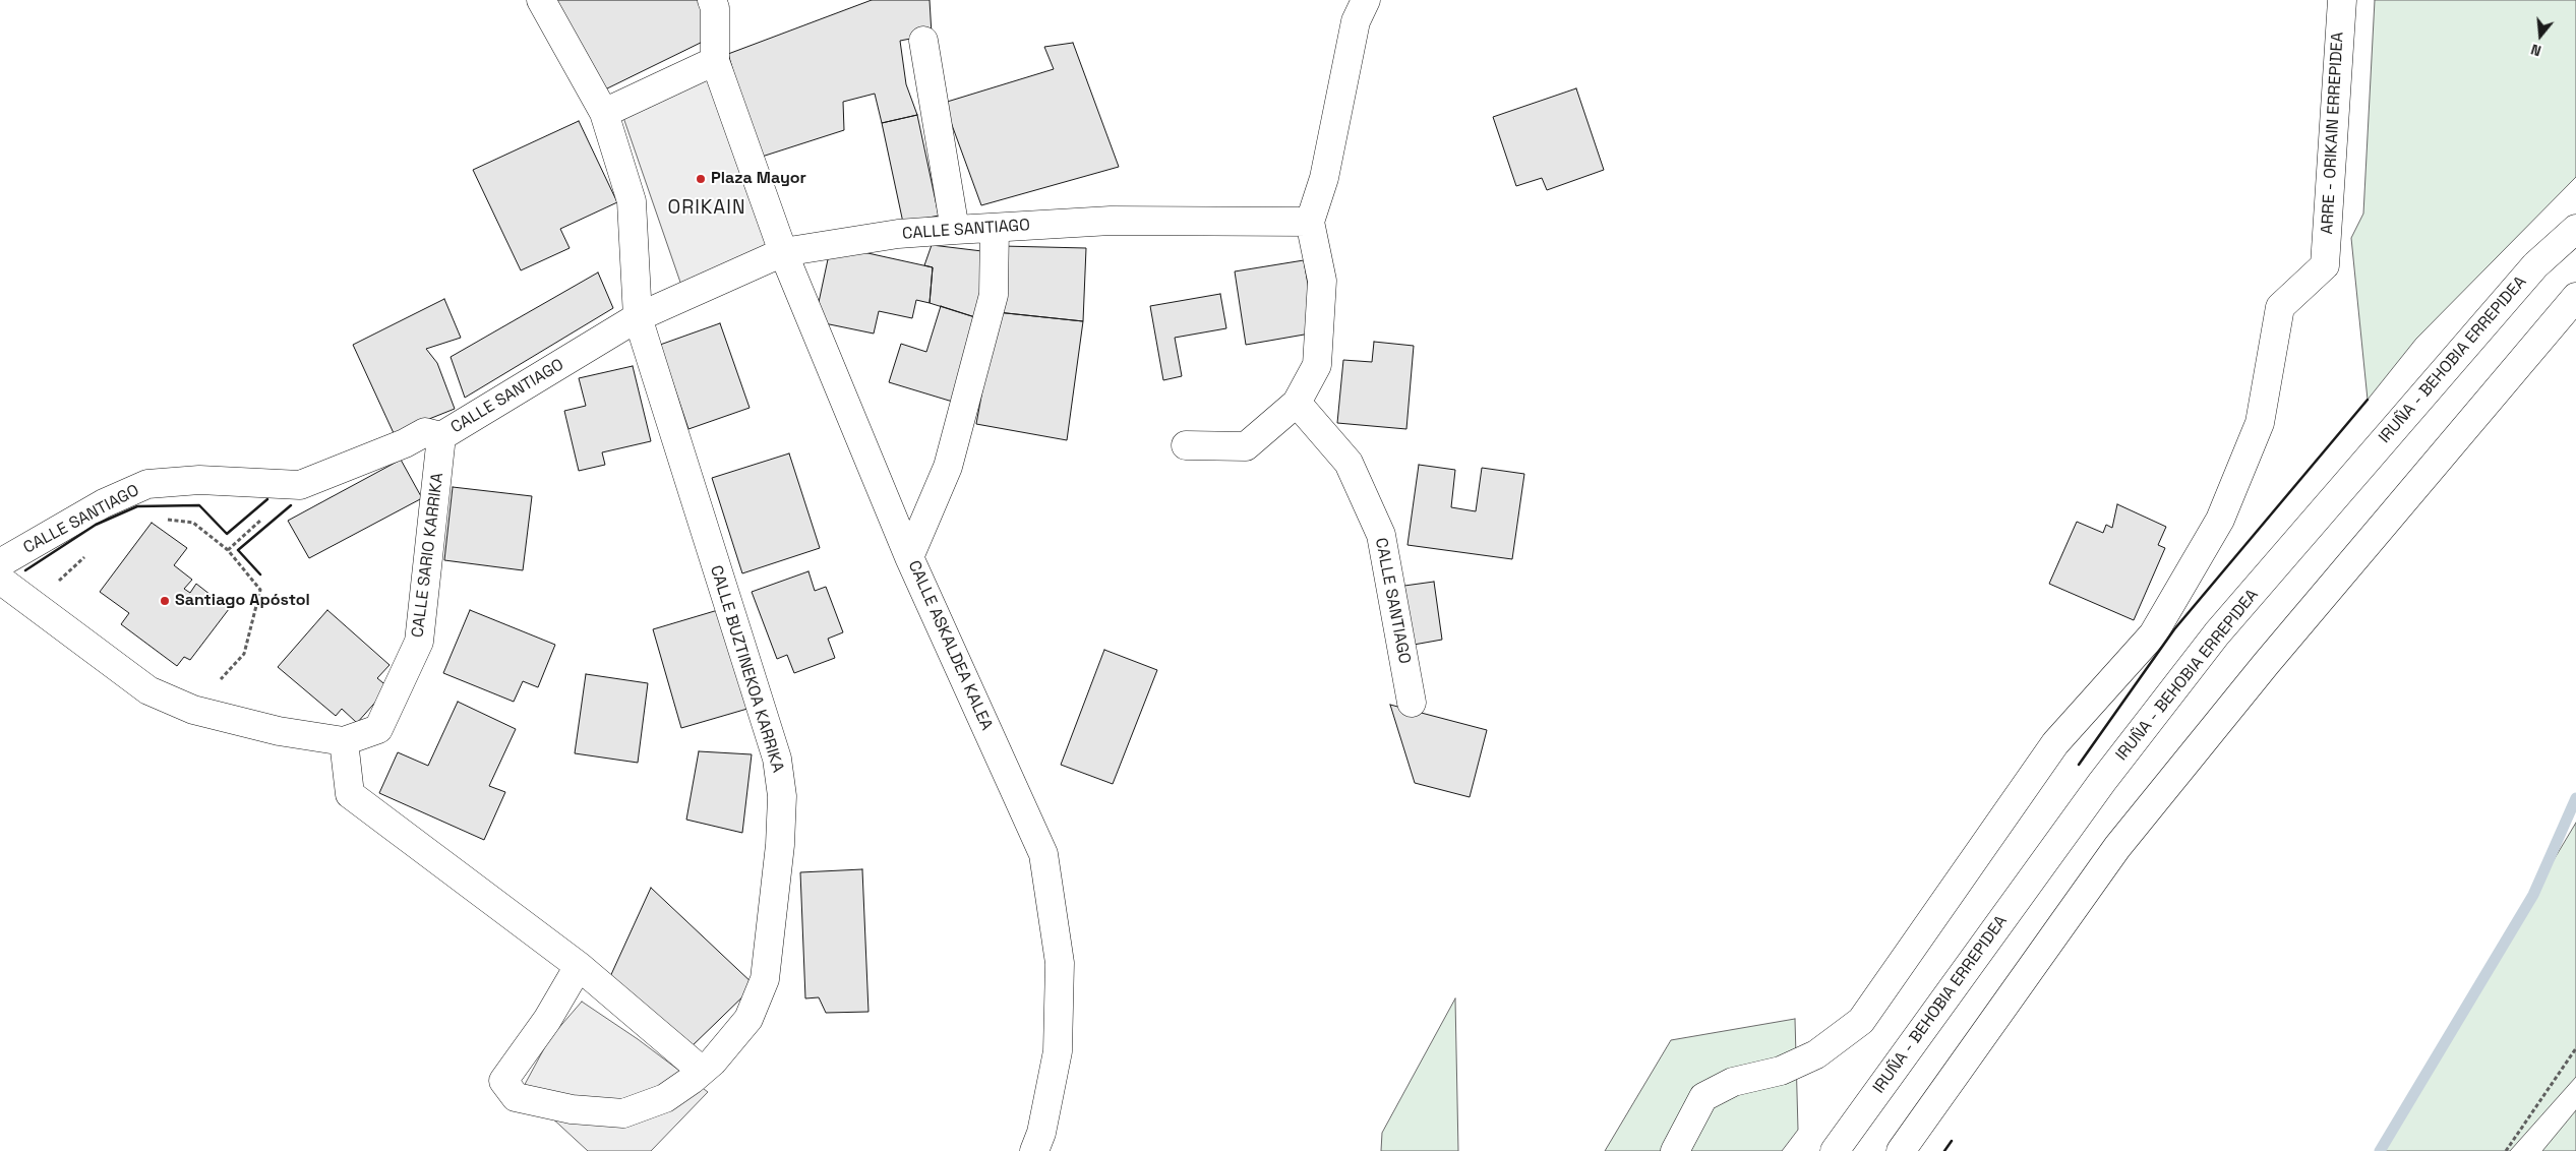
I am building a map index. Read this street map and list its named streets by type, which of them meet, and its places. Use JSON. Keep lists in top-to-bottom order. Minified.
{"streets":{"main road":["ARRE - ORIKAIN ERREPIDEA","CALLE SANTIAGO","IRUÑA - BEHOBIA ERREPIDEA","CALLE SARIO KARRIKA","CALLE ASKALDEA KALEA","CALLE BUZTINEKOA KARRIKA"]},"crossings":[["CALLE SANTIAGO","CALLE SARIO KARRIKA"],["CALLE SANTIAGO","CALLE ASKALDEA KALEA"],["CALLE SANTIAGO","CALLE BUZTINEKOA KARRIKA"]],"districts":["ORIKAIN"],"places":["Plaza Mayor","Santiago Apóstol"],"north":"bottom"}
